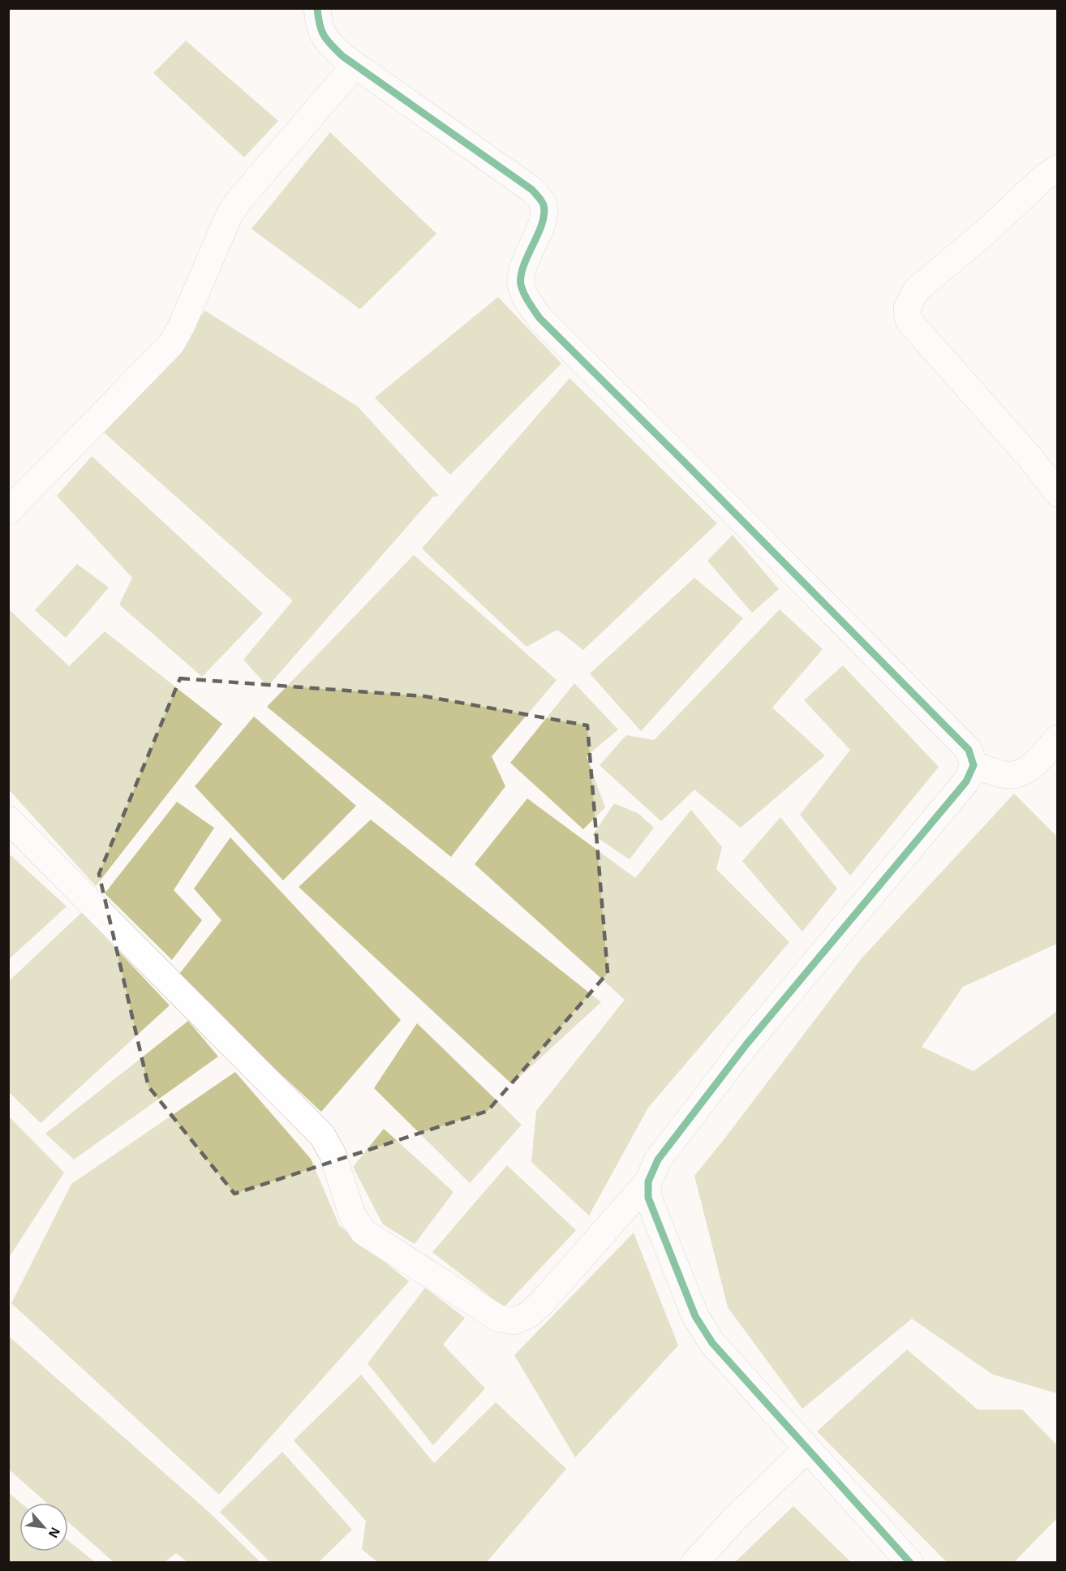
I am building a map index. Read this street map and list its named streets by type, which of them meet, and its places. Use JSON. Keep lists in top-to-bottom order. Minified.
{"north":"bottom right"}
